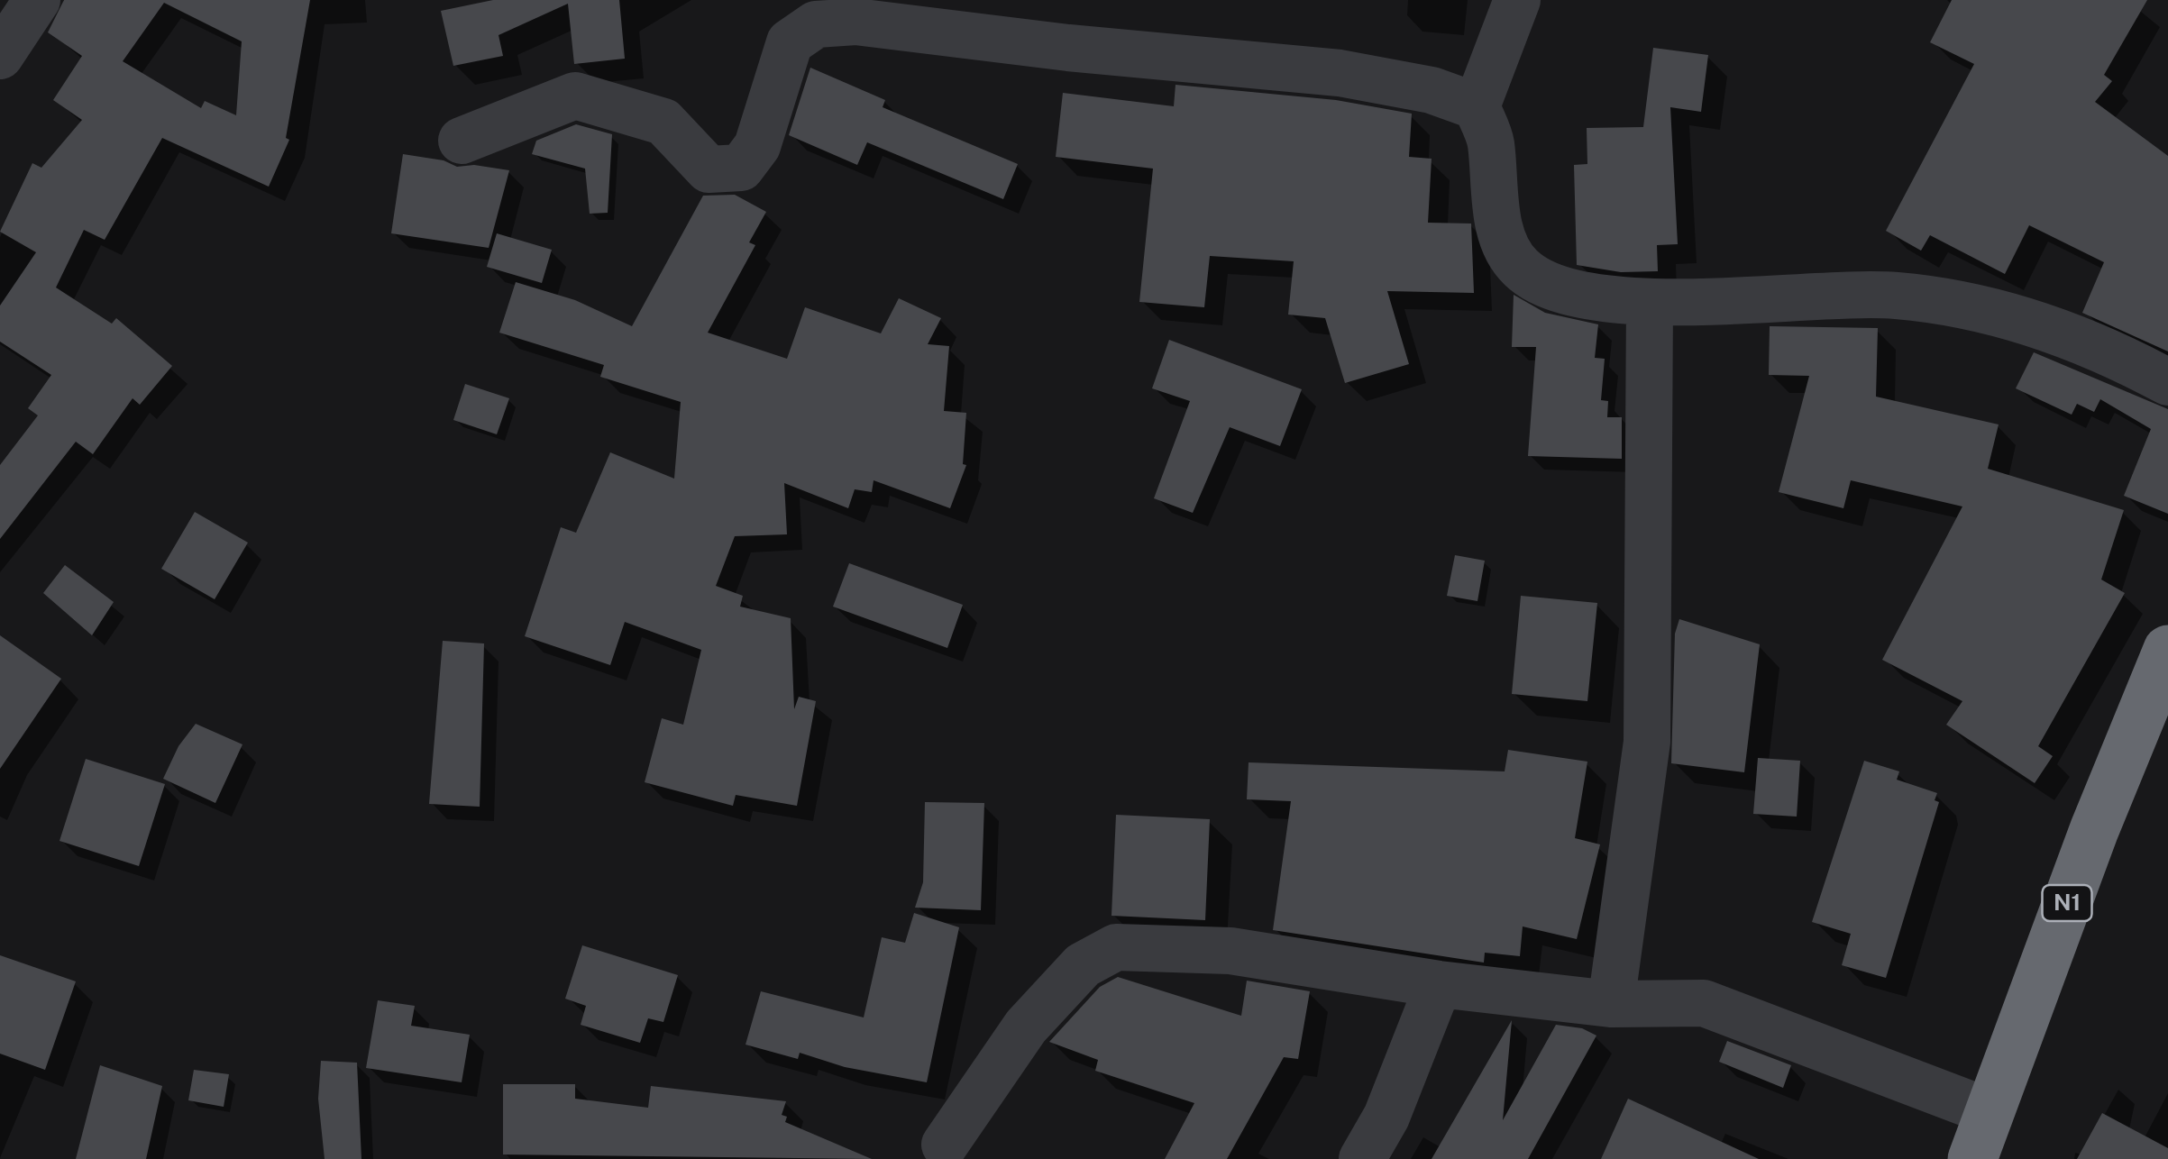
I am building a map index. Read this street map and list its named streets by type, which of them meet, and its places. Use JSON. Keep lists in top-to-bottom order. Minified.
{"streets":{"highway":["N1"]}}
